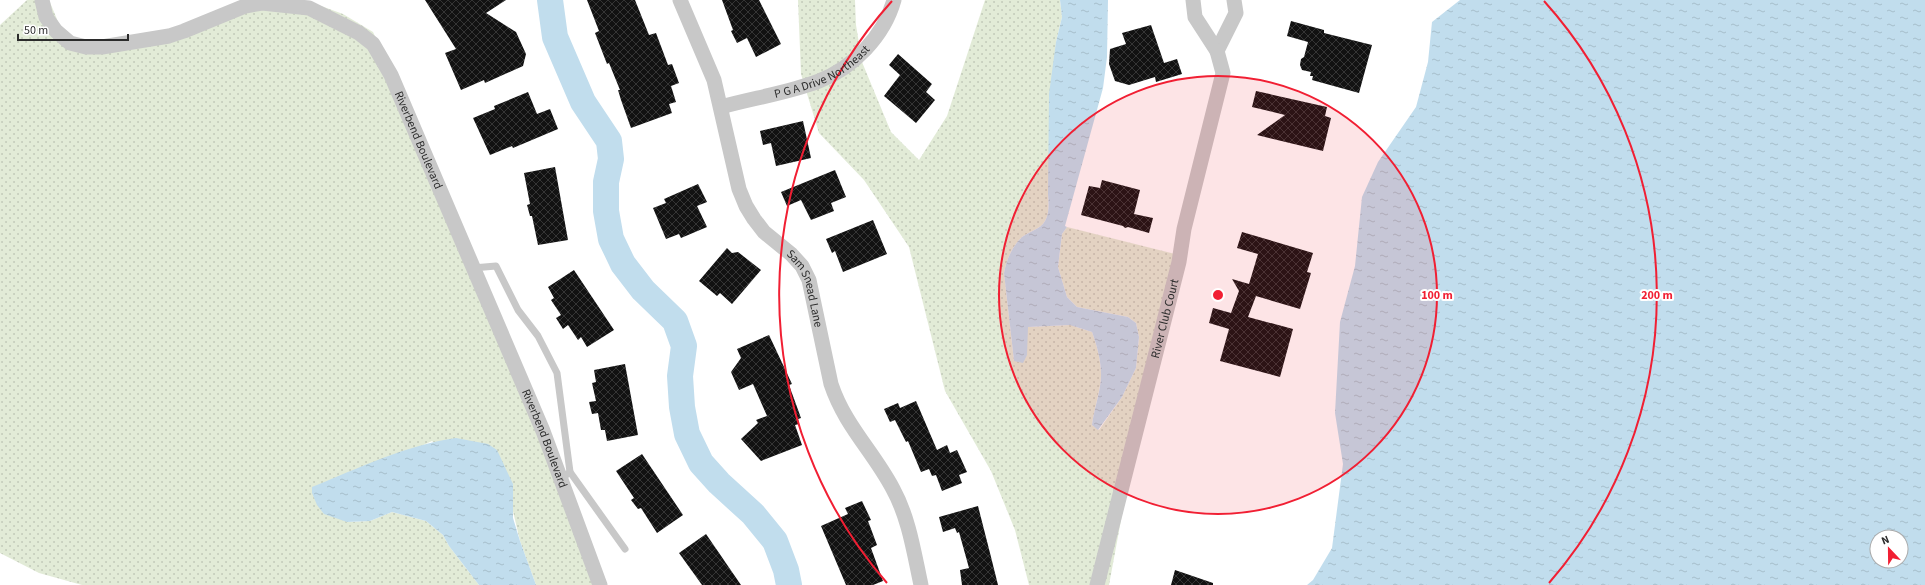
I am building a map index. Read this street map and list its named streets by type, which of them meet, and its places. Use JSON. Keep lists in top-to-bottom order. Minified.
{"streets":{"street":["P G A Drive Northeast","Riverbend Boulevard","Sam Snead Lane","River Club Court"]},"crossings":[["P G A Drive Northeast","Sam Snead Lane"]],"scale_bar":"50 m","north":"top","rings":["100 m","200 m"]}
